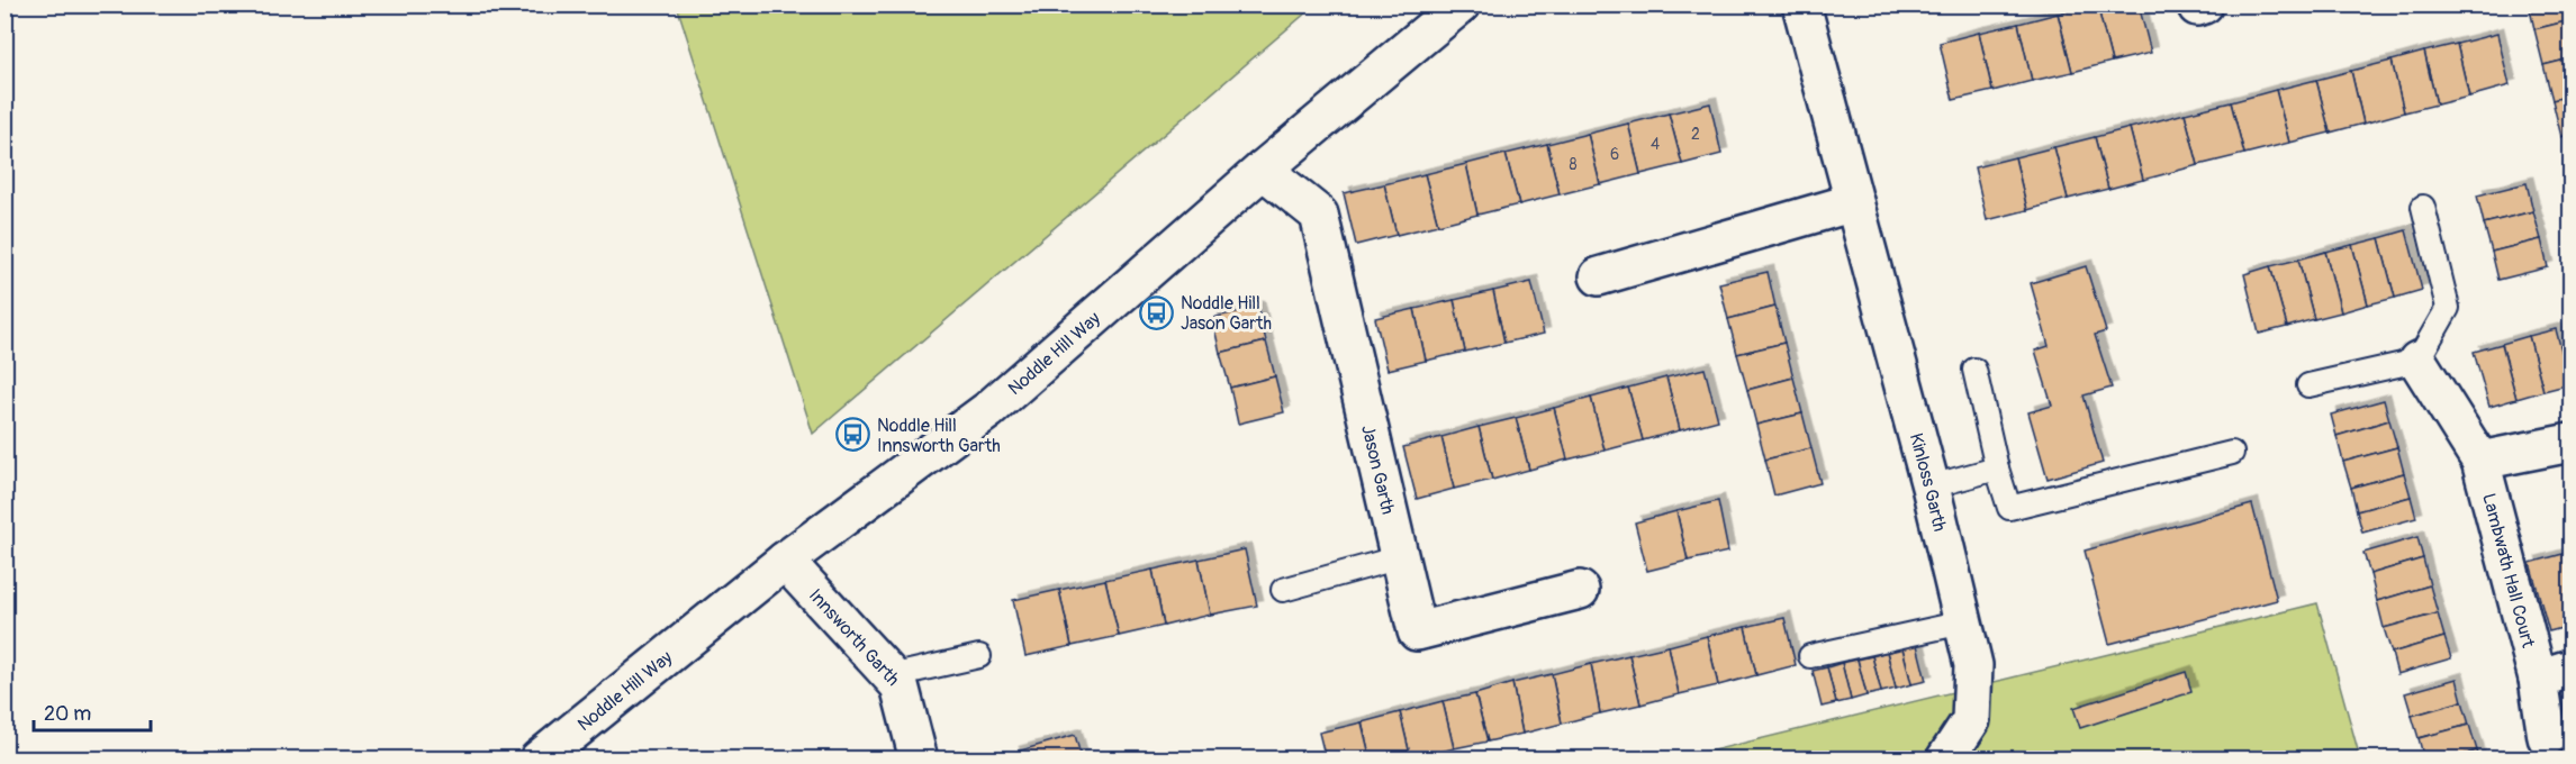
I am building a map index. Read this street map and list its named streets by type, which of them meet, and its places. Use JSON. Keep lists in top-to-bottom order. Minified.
{"streets":{"street":["Noddle Hill Way","Jason Garth","Kinloss Garth","Lambwath Hall Court","Innsworth Garth"]},"crossings":[["Noddle Hill Way","Jason Garth"],["Noddle Hill Way","Innsworth Garth"]],"places":{"bus stop":["Noddle Hill Jason Garth","Noddle Hill Innsworth Garth"]},"house_numbers":["2","4","6","8"],"scale_bar":"20 m"}
